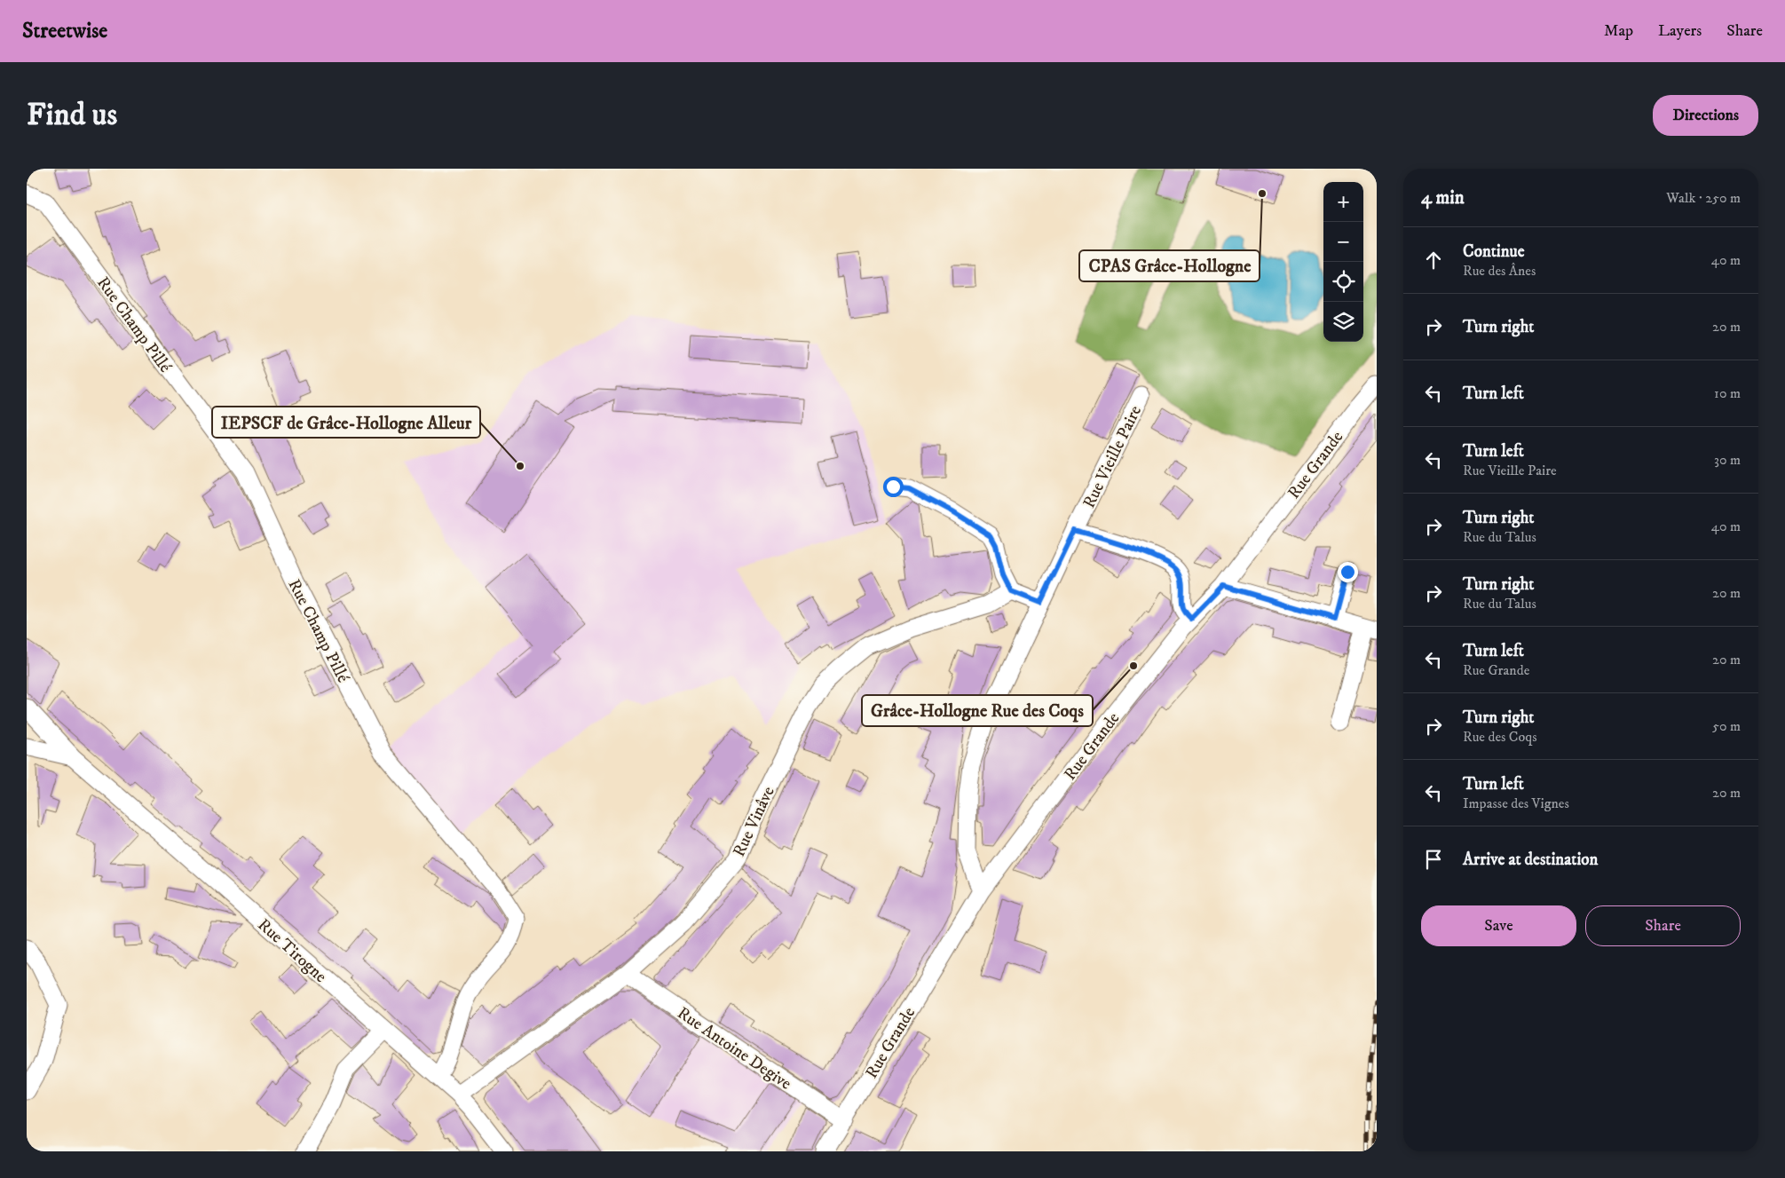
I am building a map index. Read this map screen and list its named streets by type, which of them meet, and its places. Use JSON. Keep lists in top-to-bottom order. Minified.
{"streets":{"street":["Rue Champ Pillé","Rue Vieille Paire","Rue Grande","Rue Vinâve","Rue Tirogne","Rue Antoine Degive"]},"crossings":[["Rue Champ Pillé","Rue Tirogne"],["Rue Vieille Paire","Rue Grande"],["Rue Grande","Rue Antoine Degive"],["Rue Vinâve","Rue Tirogne"],["Rue Vinâve","Rue Antoine Degive"]],"places":["CPAS Grâce-Hollogne","IEPSCF de Grâce-Hollogne Alleur","Grâce-Hollogne Rue des Coqs"],"page":{"header":"Streetwise","nav":["Map","Layers","Share"],"buttons":["Directions",["Save","Share"]],"title":"Find us","heading":["4 min","Walk · 250 m"],"map_buttons":["+","−"],"list":[["Continue","Rue des Ânes","40 m"],["Turn right","20 m"],["Turn left","10 m"],["Turn left","Rue Vieille Paire","30 m"],["Turn right","Rue du Talus","40 m"],["Turn right","Rue du Talus","20 m"],["Turn left","Rue Grande","20 m"],["Turn right","Rue des Coqs","50 m"],["Turn left","Impasse des Vignes","20 m"],"Arrive at destination"]}}
